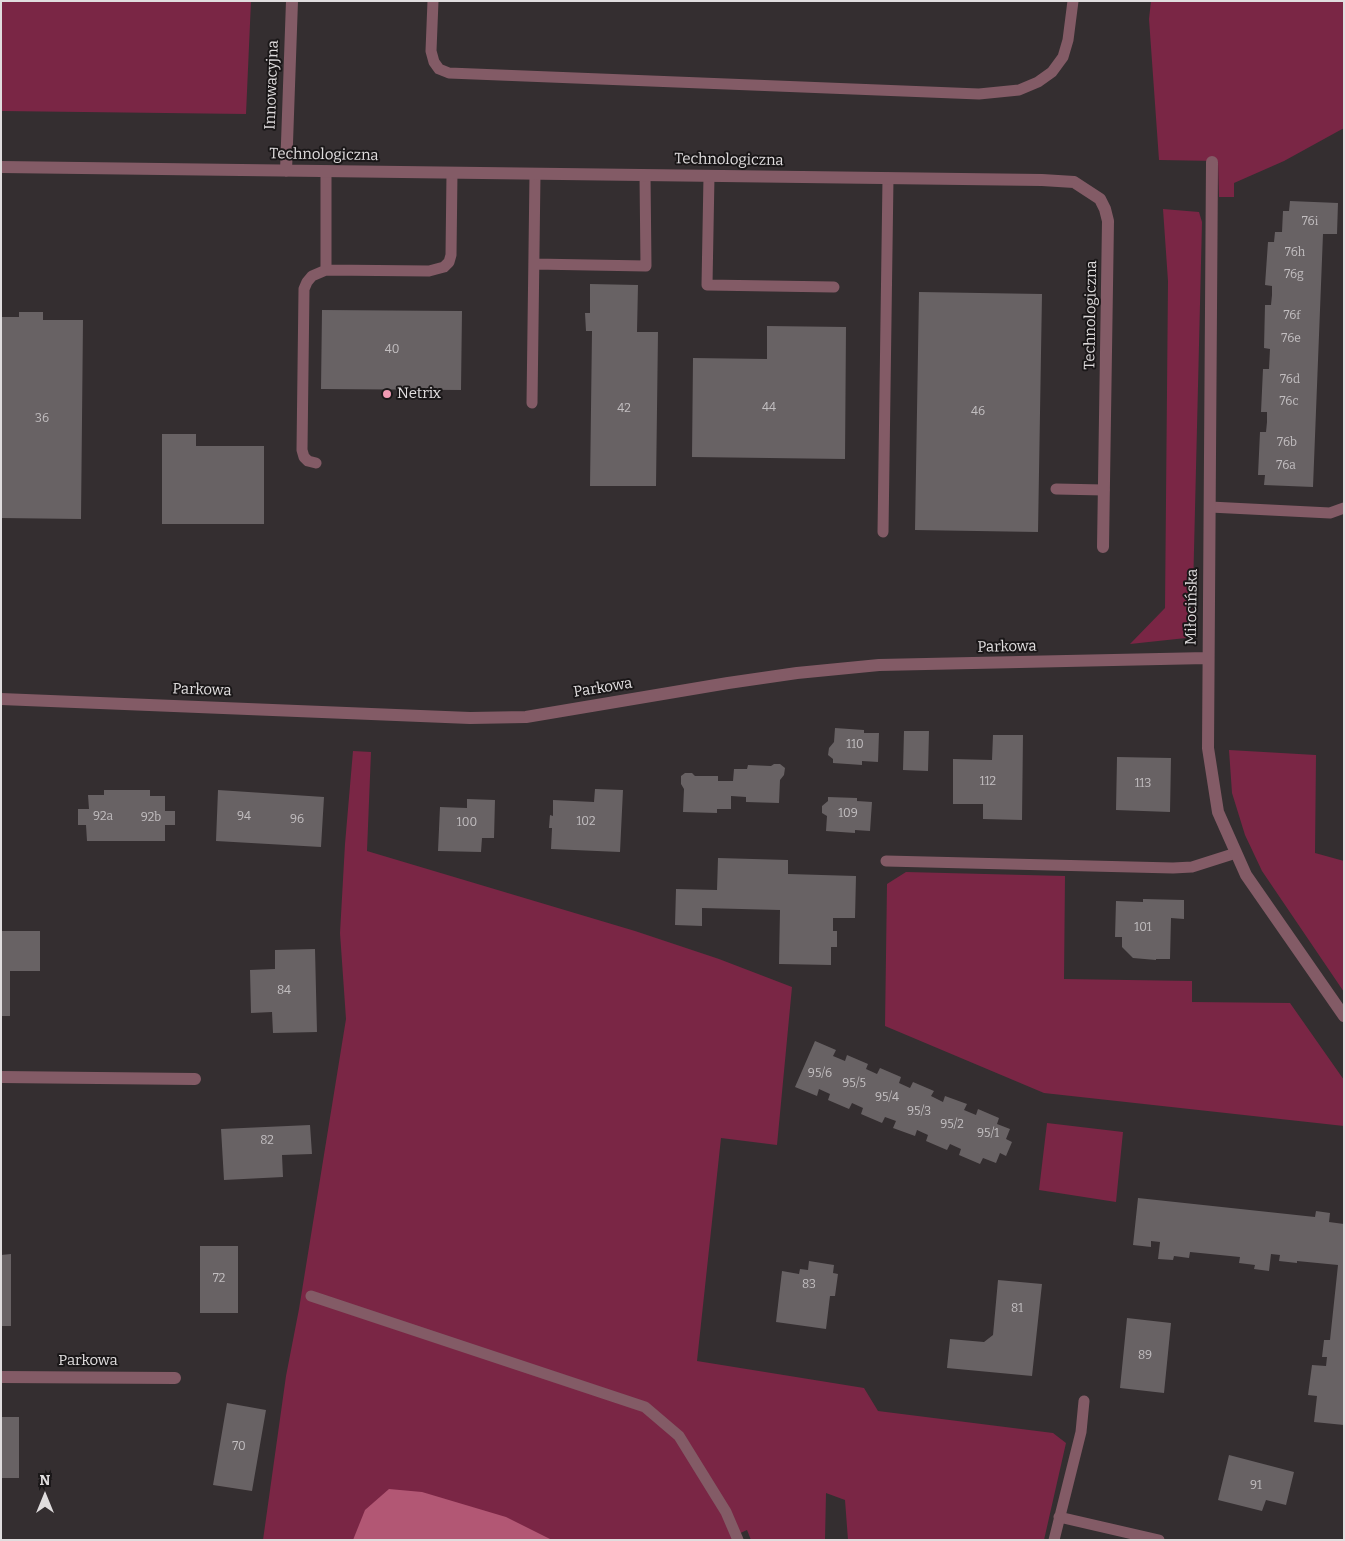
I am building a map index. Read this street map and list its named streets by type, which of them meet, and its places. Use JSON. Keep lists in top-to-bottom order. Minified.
{"streets":{"street":["Innowacyjna","Technologiczna","Miłocińska","Parkowa"]},"crossings":[["Innowacyjna","Technologiczna"],["Miłocińska","Parkowa"]],"places":["Netrix"],"house_numbers":["76i","76h","76g","76f","76e","40","76d","76c","44","42","46","36","76b","76a","110","112","113","109","92a","94","92b","96","102","100","101","84","95/6","95/5","95/4","95/3","95/2","95/1","82","72","83","81","89","70","91"],"north":"top"}
